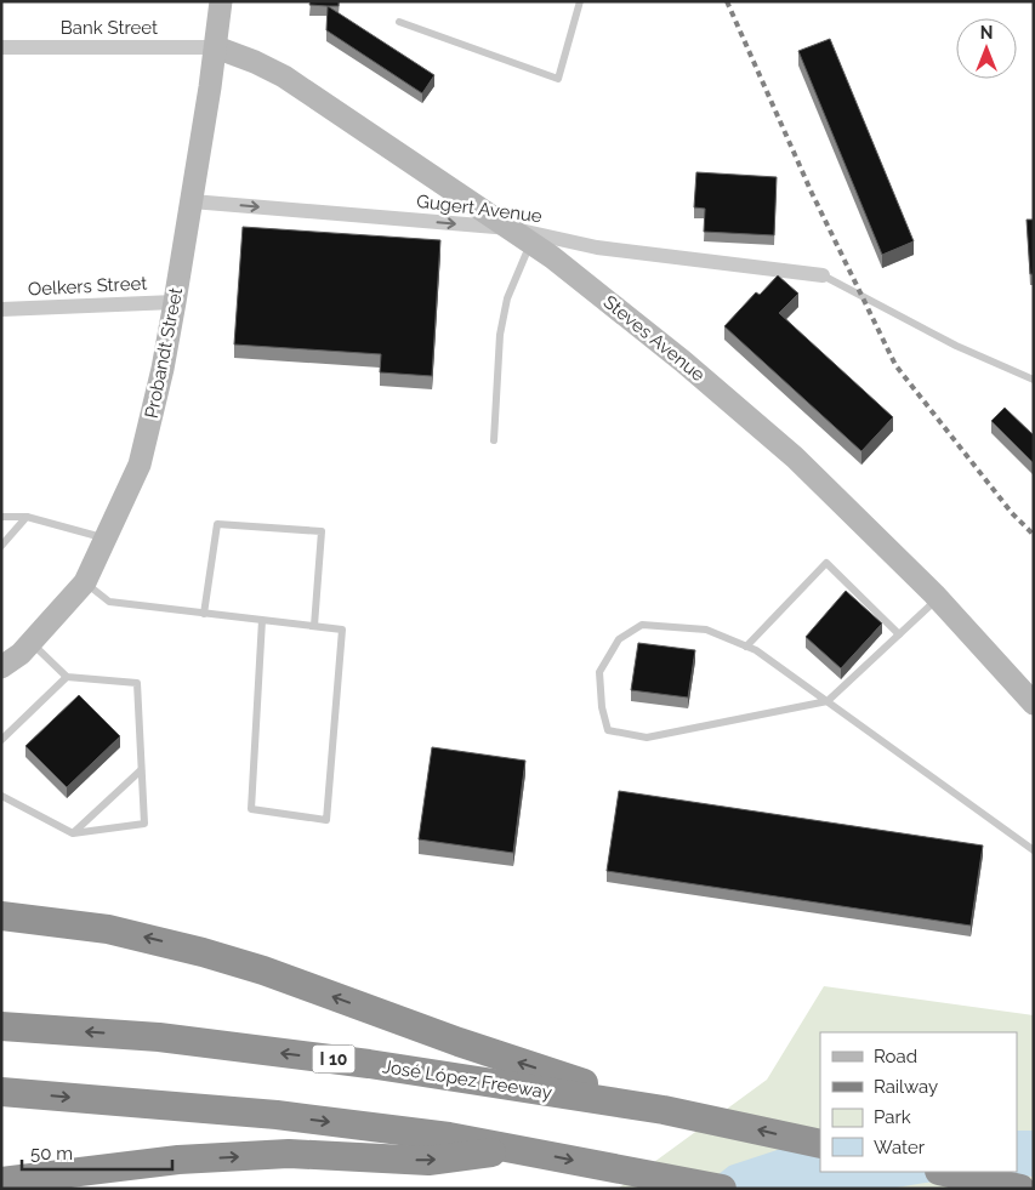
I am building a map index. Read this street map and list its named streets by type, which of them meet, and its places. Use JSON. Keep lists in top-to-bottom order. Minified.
{"streets":{"highway":["I 10","José López Freeway"],"main road":["Steves Avenue","Probandt Street"],"street":["Bank Street","Gugert Avenue","Oelkers Street"]},"crossings":[["Bank Street","Steves Avenue"],["Bank Street","Probandt Street"],["Gugert Avenue","Steves Avenue"],["Gugert Avenue","Probandt Street"],["Oelkers Street","Probandt Street"],["Steves Avenue","Probandt Street"]],"one_way":["Gugert Avenue"],"legend":["Road","Railway","Park","Water"],"scale_bar":"50 m","north":"top"}
